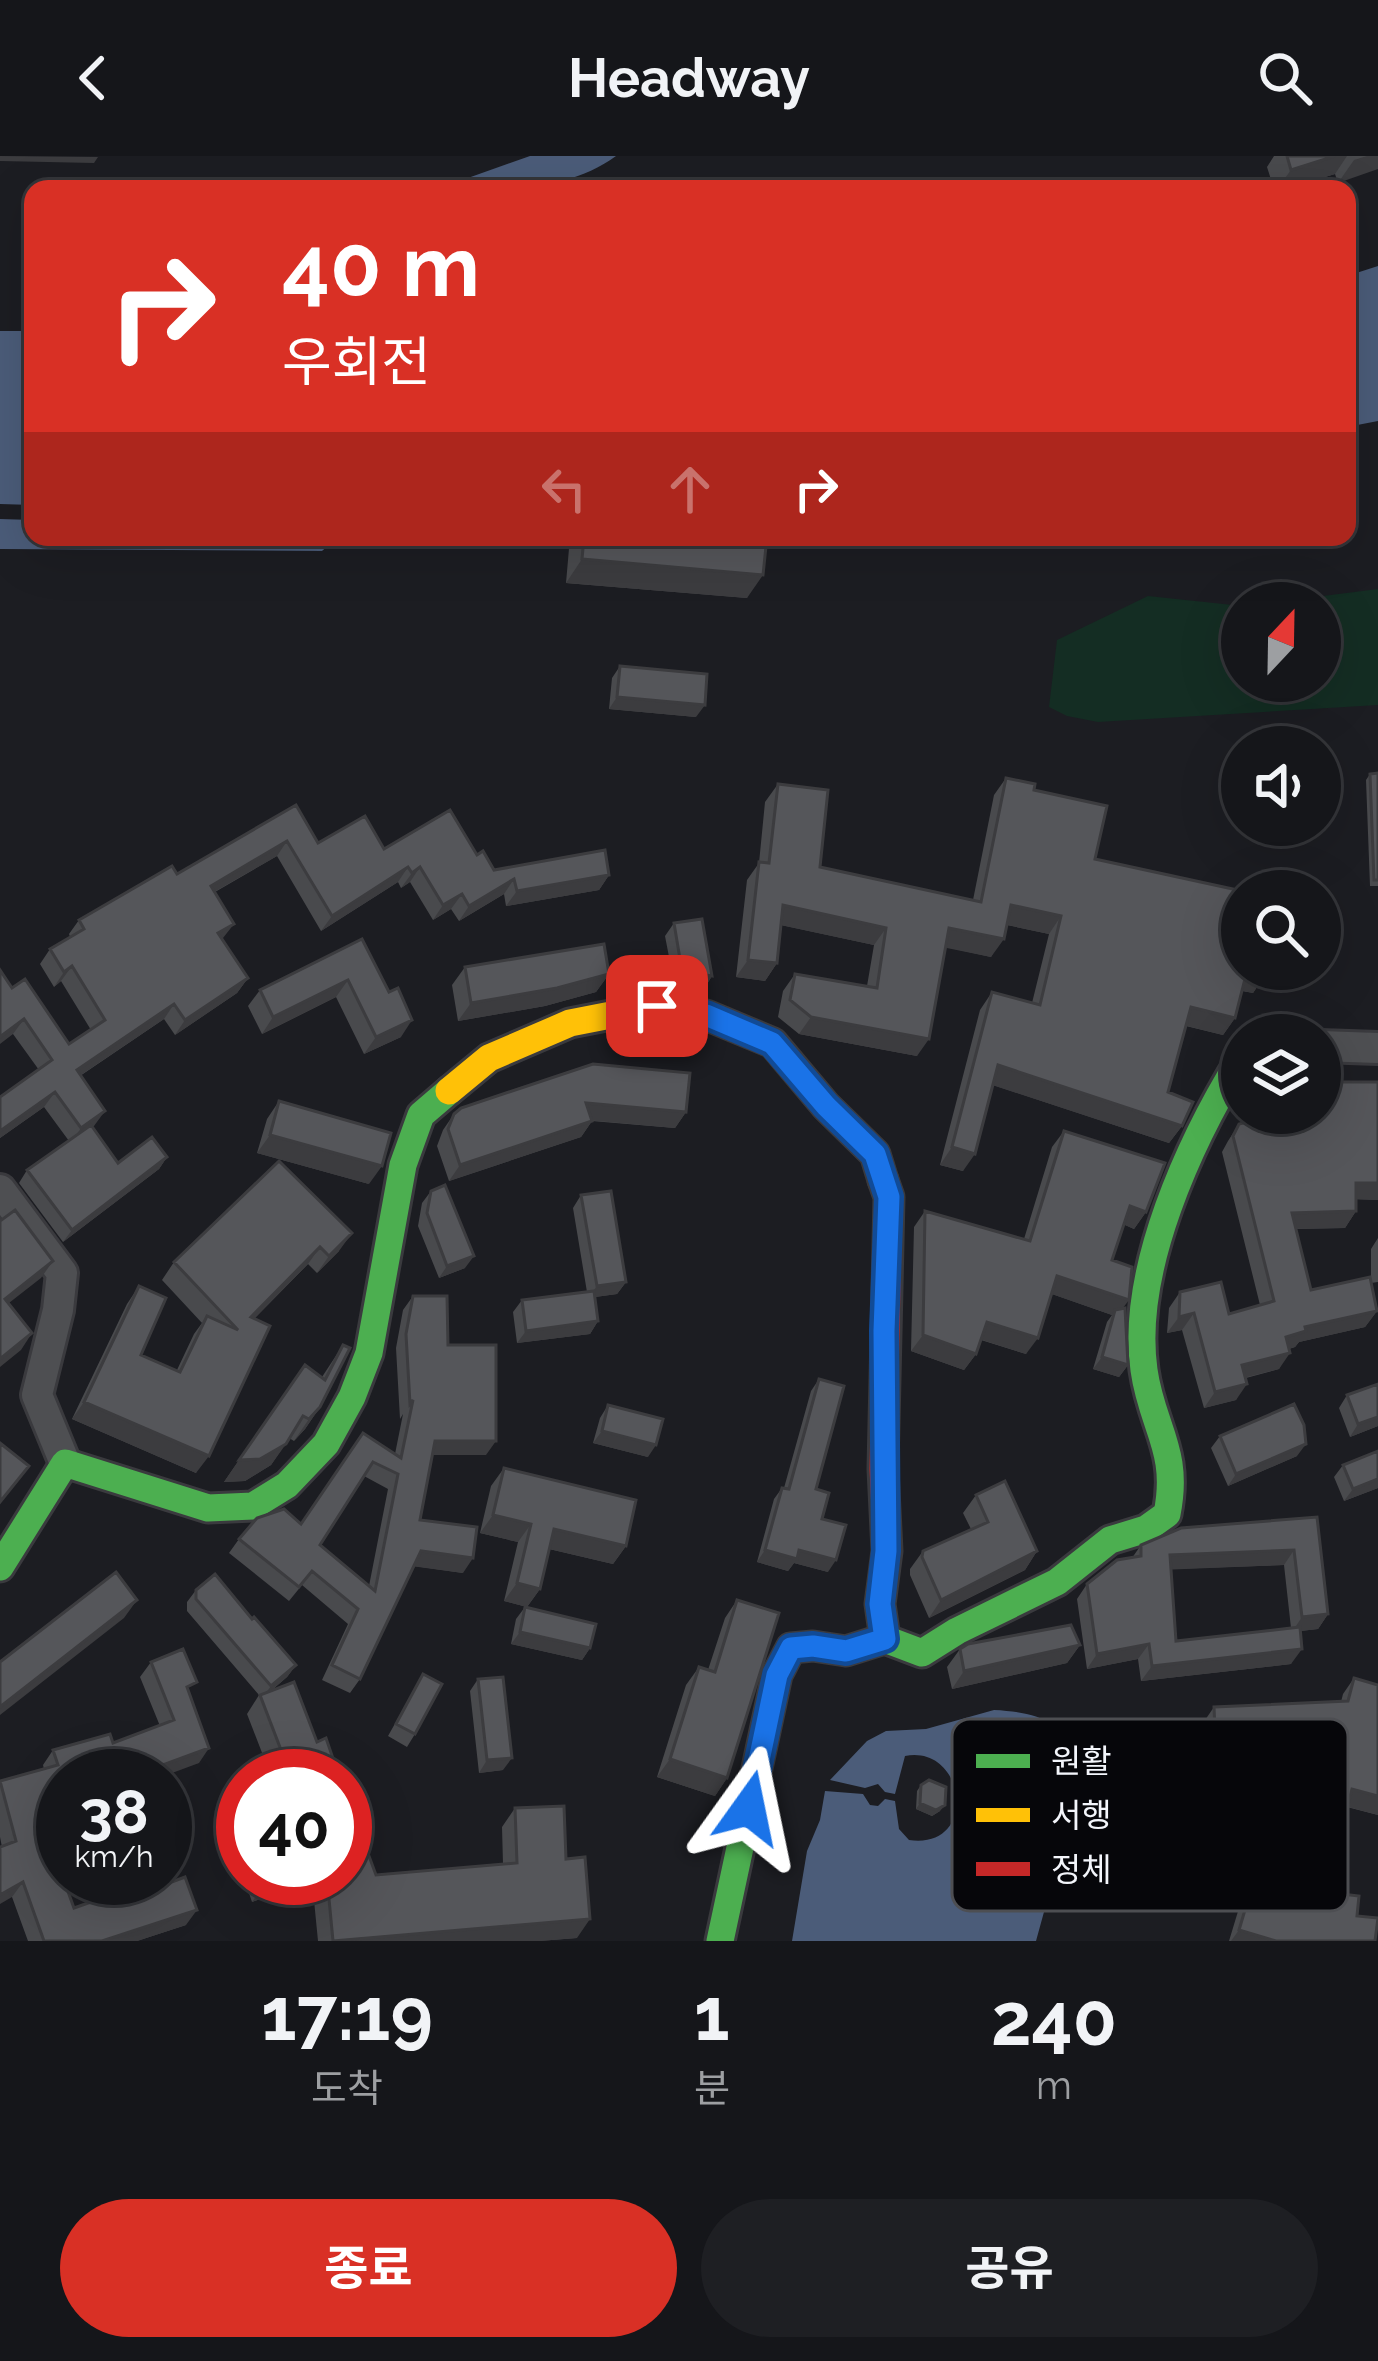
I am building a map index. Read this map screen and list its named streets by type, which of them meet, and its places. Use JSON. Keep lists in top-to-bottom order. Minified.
{"legend":["원활","서행","정체"],"north":"top","page":{"header":"Headway","turn":["40 m","우회전"],"speed":"38 km/h","limit":"40","eta":["17:19","도착","1","분","240","m"],"buttons":["종료","공유"]}}
